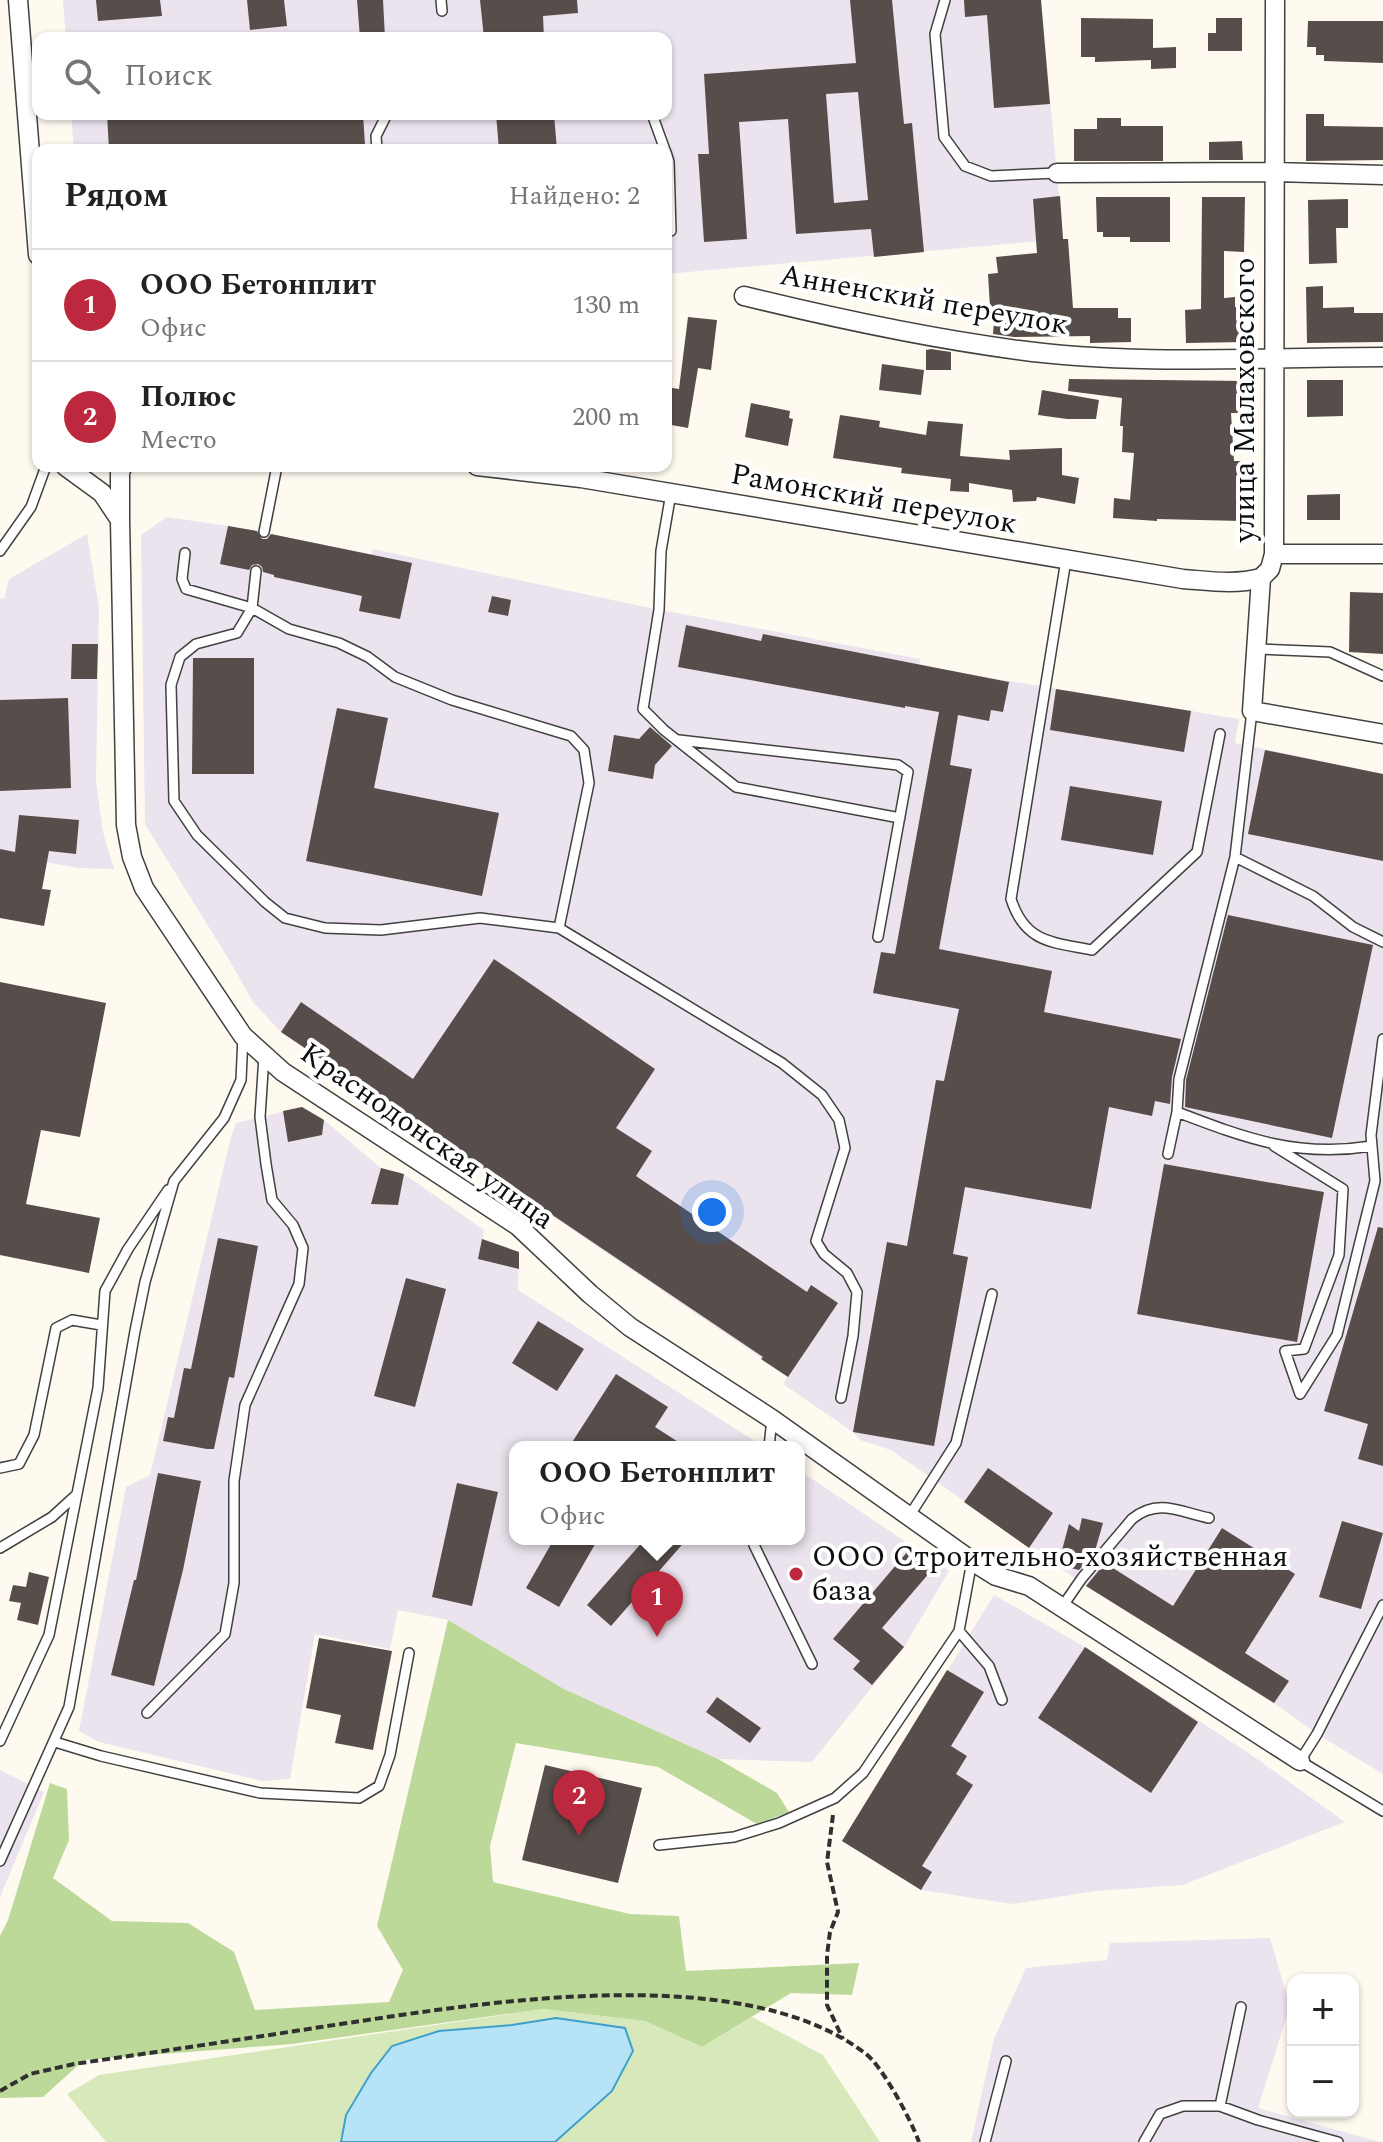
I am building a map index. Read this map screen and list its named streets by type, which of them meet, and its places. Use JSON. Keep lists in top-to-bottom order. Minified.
{"streets":{"street":["Анненский переулок","улица Малаховского","Рамонский переулок","Краснодонская улица"]},"crossings":[["Анненский переулок","улица Малаховского"],["улица Малаховского","Рамонский переулок"]],"places":["ООО Строительно-хозяйственная база"],"page":{"search":"Поиск","heading":["Рядом","Найдено: 2"],"list":[{"mark":"1","name":"ООО Бетонплит","note":"Офис","value":"130 m"},{"mark":"2","name":"Полюс","note":"Место","value":"200 m"}],"popup":["ООО Бетонплит","Офис"],"pins":["1","2"],"map_buttons":["+","−"]}}
